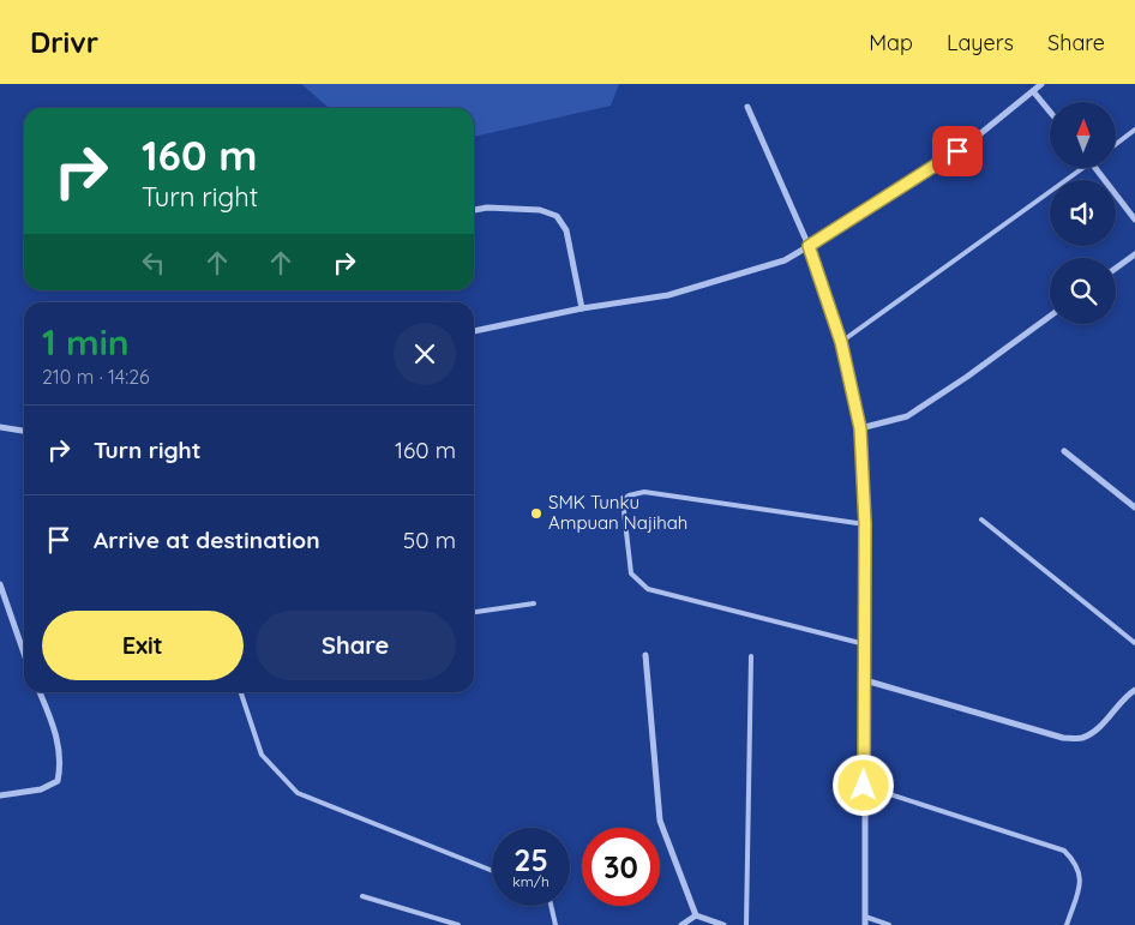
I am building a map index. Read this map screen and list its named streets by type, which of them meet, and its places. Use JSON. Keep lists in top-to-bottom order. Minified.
{"places":["SMK Tunku Ampuan Najihah"],"north":"top","page":{"header":"Drivr","nav":["Map","Layers","Share"],"turn":["160 m","Turn right"],"heading":["1 min","210 m · 14:26"],"list":[{"name":"Turn right","value":"160 m"},{"name":"Arrive at destination","value":"50 m"}],"buttons":["Exit","Share"],"speed":"25 km/h","limit":"30"}}
